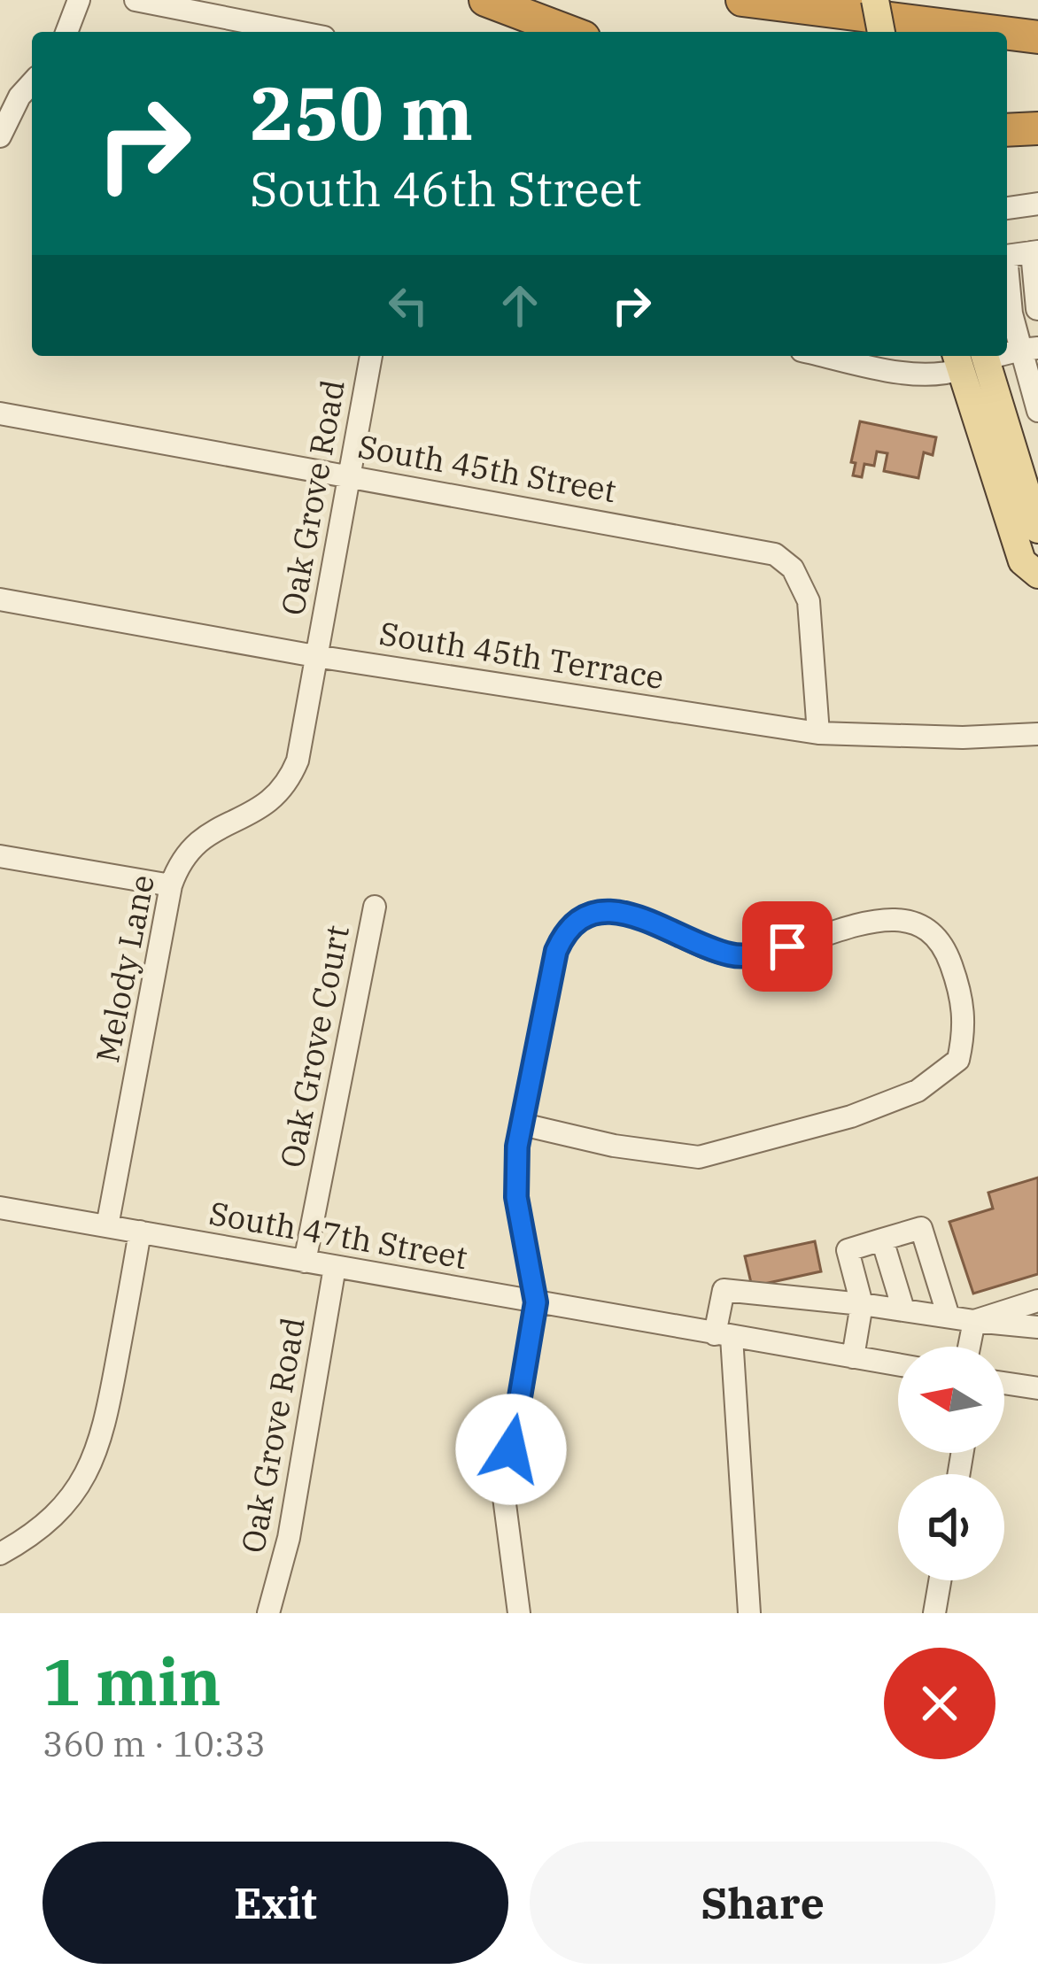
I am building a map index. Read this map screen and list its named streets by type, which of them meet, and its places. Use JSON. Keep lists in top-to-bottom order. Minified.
{"streets":{"street":["South 45th Street","Oak Grove Road","South 45th Terrace","Melody Lane","Oak Grove Court","South 47th Street"]},"crossings":[["South 45th Street","Oak Grove Road"],["South 45th Street","South 45th Terrace"],["Oak Grove Road","South 45th Terrace"],["Oak Grove Road","Melody Lane"],["Oak Grove Road","South 47th Street"],["South 45th Terrace","Melody Lane"],["Melody Lane","South 47th Street"],["Oak Grove Court","South 47th Street"]],"north":"left","page":{"turn":["250 m","South 46th Street"],"heading":["1 min","360 m · 10:33"],"buttons":["Exit","Share"]}}
